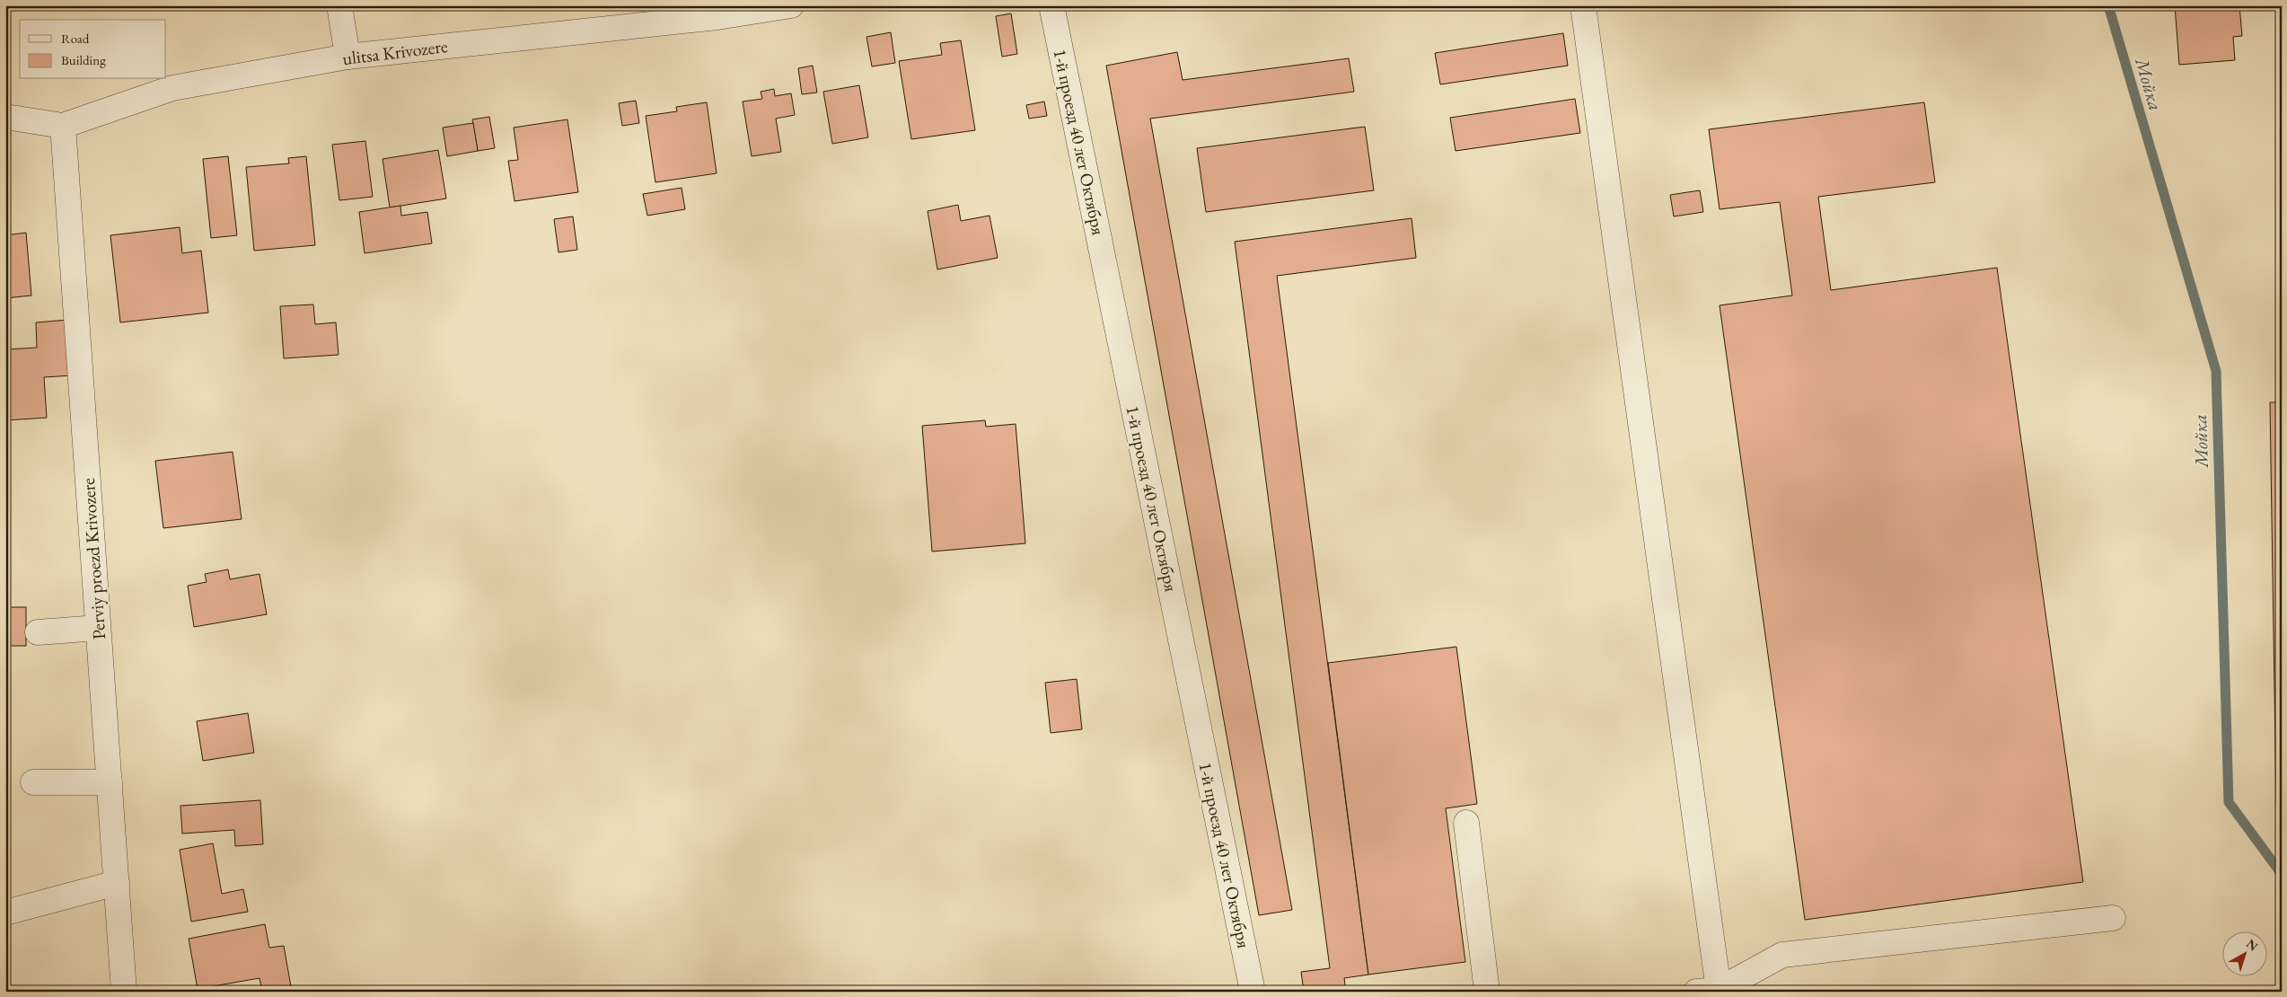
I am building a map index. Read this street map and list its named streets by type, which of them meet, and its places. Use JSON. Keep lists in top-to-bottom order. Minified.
{"streets":{"street":["ulitsa Krivozere","1-й проезд 40 лет Октября","Perviy proezd Krivozere"]},"crossings":[["ulitsa Krivozere","Perviy proezd Krivozere"]],"water":["Мойка"],"legend":["Road","Building"],"north":"top right"}
